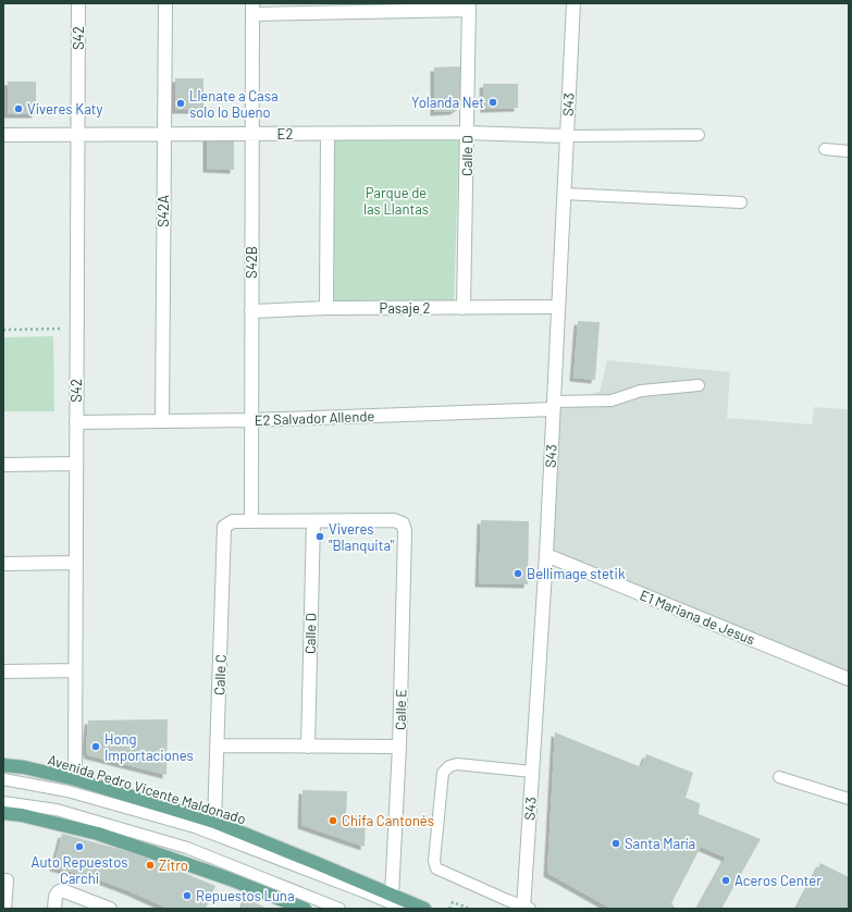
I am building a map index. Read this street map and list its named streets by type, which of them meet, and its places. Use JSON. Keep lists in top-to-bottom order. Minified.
{"streets":{"main road":["Avenida Pedro Vicente Maldonado"],"street":["S42","S43","E2","Calle D","S42A","S42B","Pasaje 2","E2 Salvador Allende","E1 Mariana de Jesus","Calle C","Calle E"]},"crossings":[["S42","E2"],["S42","E2 Salvador Allende"],["S42","Avenida Pedro Vicente Maldonado"],["S43","E2"],["S43","Pasaje 2"],["S43","E2 Salvador Allende"],["S43","E1 Mariana de Jesus"],["E2","Calle D"],["E2","S42A"],["E2","S42B"],["Calle D","Pasaje 2"],["Calle D","Calle E"],["S42A","E2 Salvador Allende"],["S42B","Pasaje 2"],["S42B","E2 Salvador Allende"],["S42B","Calle C"],["Calle C","Avenida Pedro Vicente Maldonado"],["Calle E","Avenida Pedro Vicente Maldonado"]],"parks":["Parque de las Llantas"],"places":["Yolanda Net","Llenate a Casa solo lo Bueno","Viveres Katy","Viveres \"Blanquita\"","Bellimage stetik","Hong Importaciones","Chifa Cantonés","Santa María","Auto Repuestos Carchi","Zitro","Aceros Center","Repuestos Luna"]}
